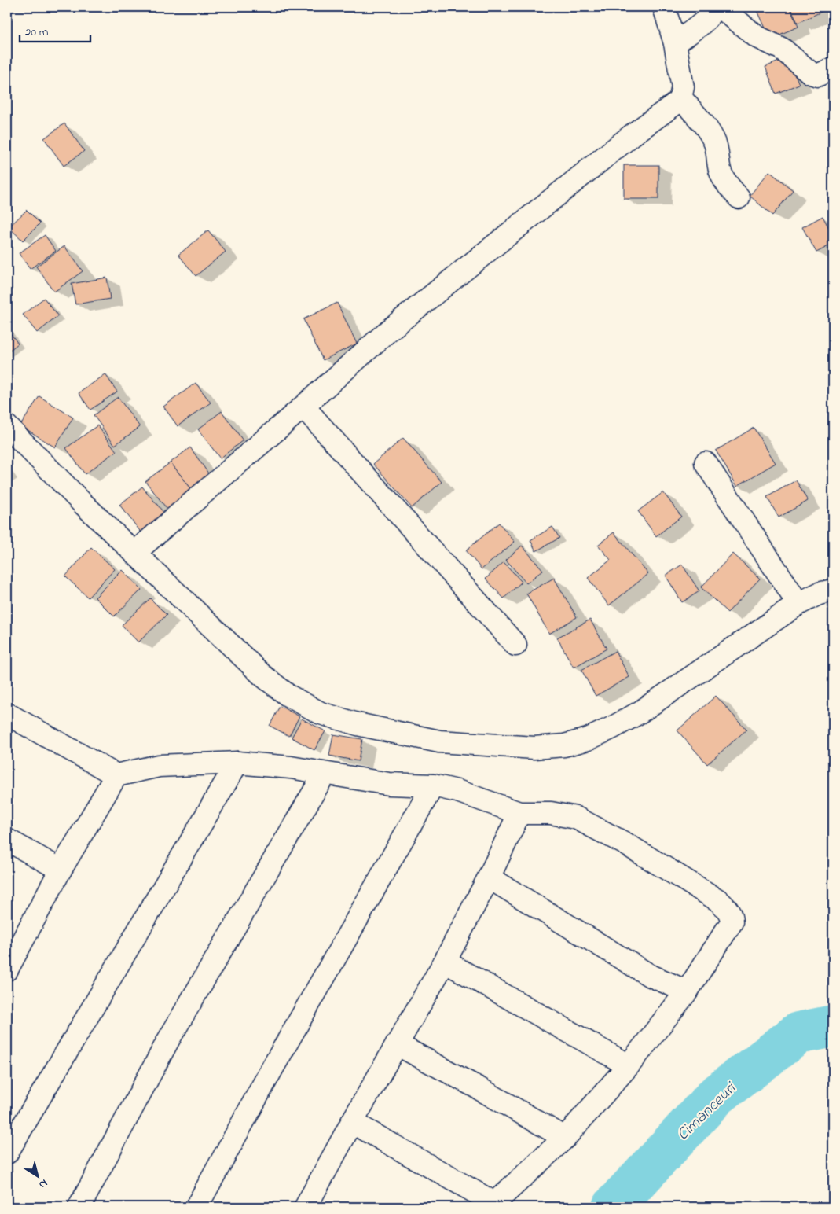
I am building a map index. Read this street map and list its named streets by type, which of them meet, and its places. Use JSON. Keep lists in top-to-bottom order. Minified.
{"water":["Cimanceuri"],"scale_bar":"20 m","north":"bottom right"}
